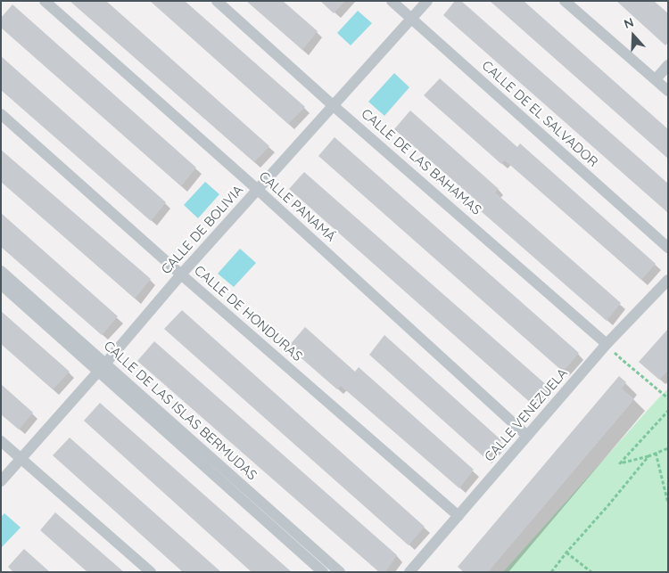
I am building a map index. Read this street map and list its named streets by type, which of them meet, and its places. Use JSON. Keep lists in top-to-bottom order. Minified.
{"streets":{"street":["CALLE DE EL SALVADOR","CALLE DE LAS BAHAMAS","CALLE PANAMÁ","CALLE DE BOLIVIA","CALLE DE HONDURAS","CALLE DE LAS ISLAS BERMUDAS","CALLE VENEZUELA"]},"crossings":[["CALLE DE EL SALVADOR","CALLE DE BOLIVIA"],["CALLE DE LAS BAHAMAS","CALLE DE BOLIVIA"],["CALLE DE LAS BAHAMAS","CALLE VENEZUELA"],["CALLE PANAMÁ","CALLE DE BOLIVIA"],["CALLE PANAMÁ","CALLE VENEZUELA"],["CALLE DE BOLIVIA","CALLE DE HONDURAS"],["CALLE DE BOLIVIA","CALLE DE LAS ISLAS BERMUDAS"],["CALLE DE HONDURAS","CALLE VENEZUELA"]],"north":"top"}
